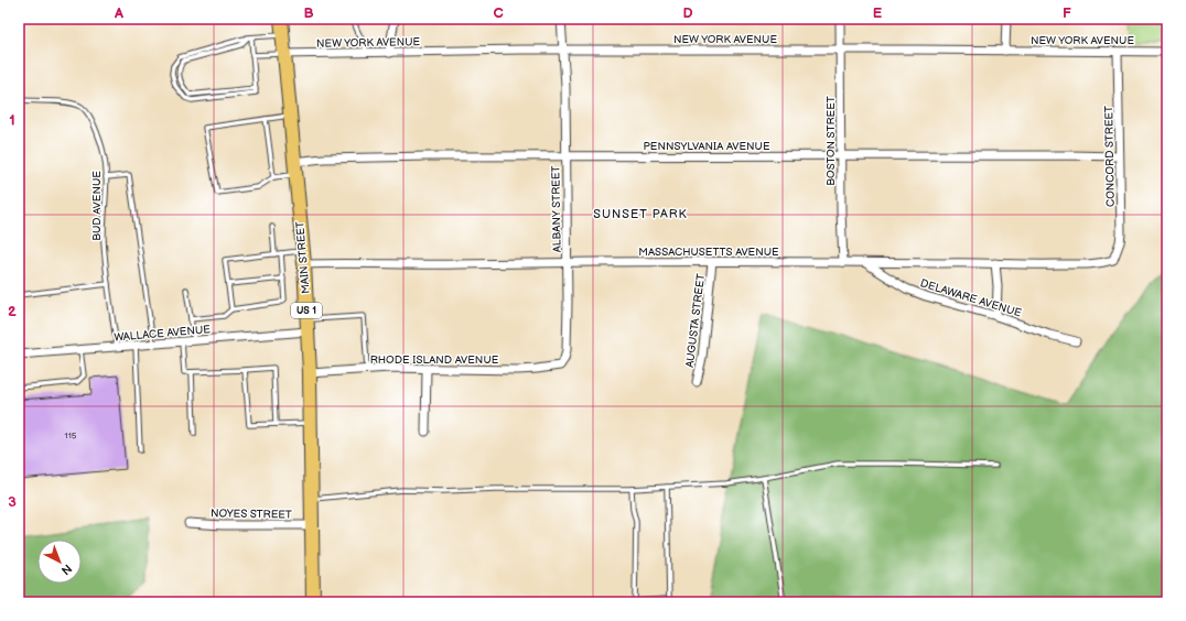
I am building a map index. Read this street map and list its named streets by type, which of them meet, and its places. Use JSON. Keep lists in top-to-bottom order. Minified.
{"streets":{"main road":["MAIN STREET","US 1"],"street":["NEW YORK AVENUE","BOSTON STREET","PENNSYLVANIA AVENUE","CONCORD STREET","ALBANY STREET","MASSACHUSETTS AVENUE","DELAWARE AVENUE","AUGUSTA STREET","WALLACE AVENUE","RHODE ISLAND AVENUE","NOYES STREET"],"lane":["BUD AVENUE"]},"crossings":[["NEW YORK AVENUE","BOSTON STREET"],["NEW YORK AVENUE","CONCORD STREET"],["NEW YORK AVENUE","ALBANY STREET"],["NEW YORK AVENUE","MAIN STREET"],["BOSTON STREET","PENNSYLVANIA AVENUE"],["BOSTON STREET","MASSACHUSETTS AVENUE"],["PENNSYLVANIA AVENUE","CONCORD STREET"],["PENNSYLVANIA AVENUE","ALBANY STREET"],["PENNSYLVANIA AVENUE","MAIN STREET"],["CONCORD STREET","MASSACHUSETTS AVENUE"],["BUD AVENUE","WALLACE AVENUE"],["ALBANY STREET","MASSACHUSETTS AVENUE"],["ALBANY STREET","RHODE ISLAND AVENUE"],["MASSACHUSETTS AVENUE","MAIN STREET"],["MASSACHUSETTS AVENUE","DELAWARE AVENUE"],["MASSACHUSETTS AVENUE","AUGUSTA STREET"],["MAIN STREET","WALLACE AVENUE"],["MAIN STREET","RHODE ISLAND AVENUE"],["MAIN STREET","NOYES STREET"]],"districts":["SUNSET PARK"],"house_numbers":["115"],"north":"bottom right","grid":{"columns":["A","B","C","D","E","F"],"rows":["1","2","3"]}}
